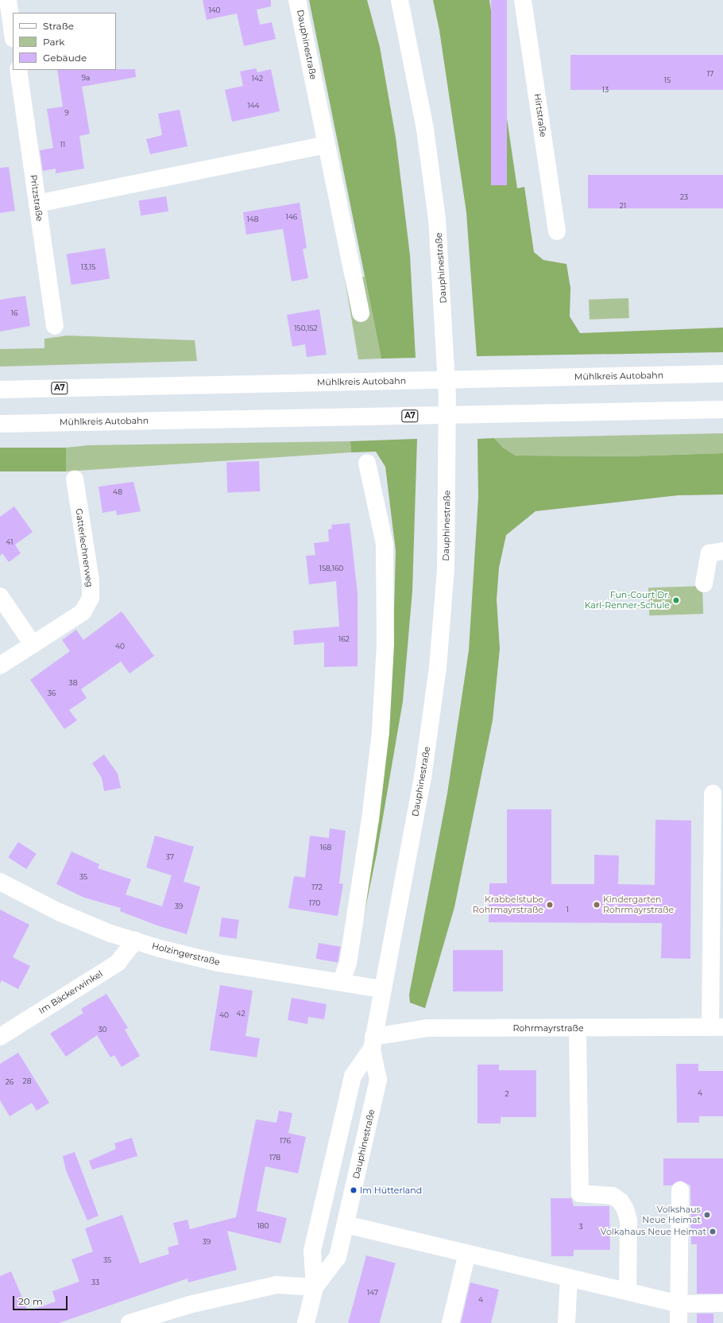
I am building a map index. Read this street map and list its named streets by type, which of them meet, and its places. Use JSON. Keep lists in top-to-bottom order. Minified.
{"streets":{"main road":["Dauphinestraße","Hirtstraße","Pritzstraße","Mühlkreis Autobahn","A7","Gatterlechnerweg","Holzingerstraße","Im Bäckerwinkel","Rohrmayrstraße"]},"crossings":[["Dauphinestraße","Holzingerstraße"],["Dauphinestraße","Rohrmayrstraße"],["Holzingerstraße","Im Bäckerwinkel"]],"places":["Fun-Court Dr. Karl-Renner-Schule","Krabbelstube Rohrmayrstraße","Kindergarten Rohrmayrstraße","Im Hütterland","Volkshaus Neue Heimat","Volkahaus Neue Heimat"],"house_numbers":["140","17","9a","142","15","13","144","9","11","23","21","146","148","13,15","16","150,152","48","41","158,160","162","40","38","36","168","37","35","172","170","39","1","42","40","30","28","26","4","2","176","178","180","3","39","35","33","147","4"],"legend":["Straße","Park","Gebäude"],"scale_bar":"20 m"}
